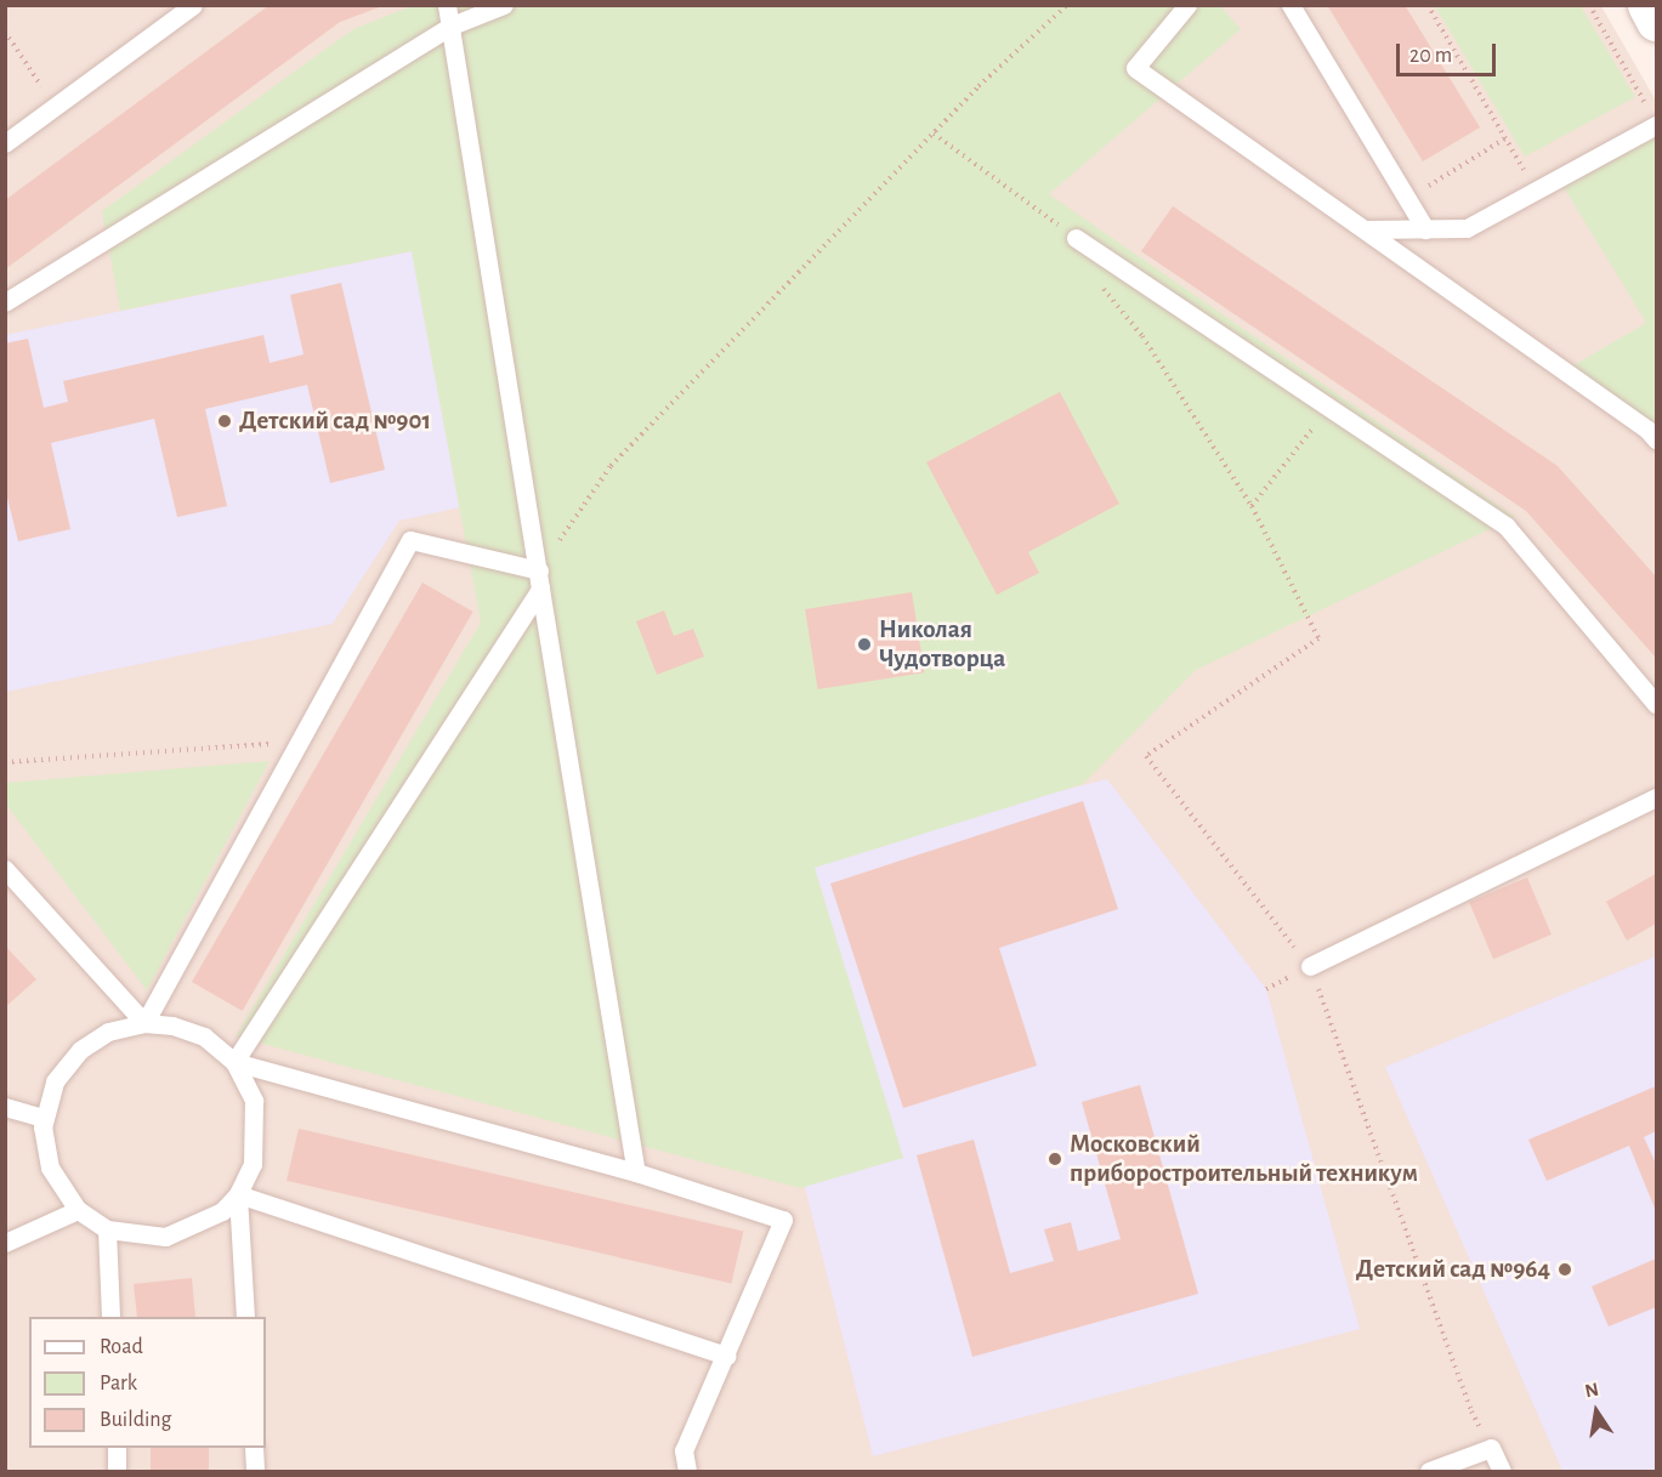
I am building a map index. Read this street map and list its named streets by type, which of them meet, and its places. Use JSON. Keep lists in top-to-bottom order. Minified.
{"places":["Детский сад №901","Николая Чудотворца","Московский приборостроительный техникум","Детский сад №964"],"legend":["Road","Park","Building"],"scale_bar":"20 m","north":"top"}
